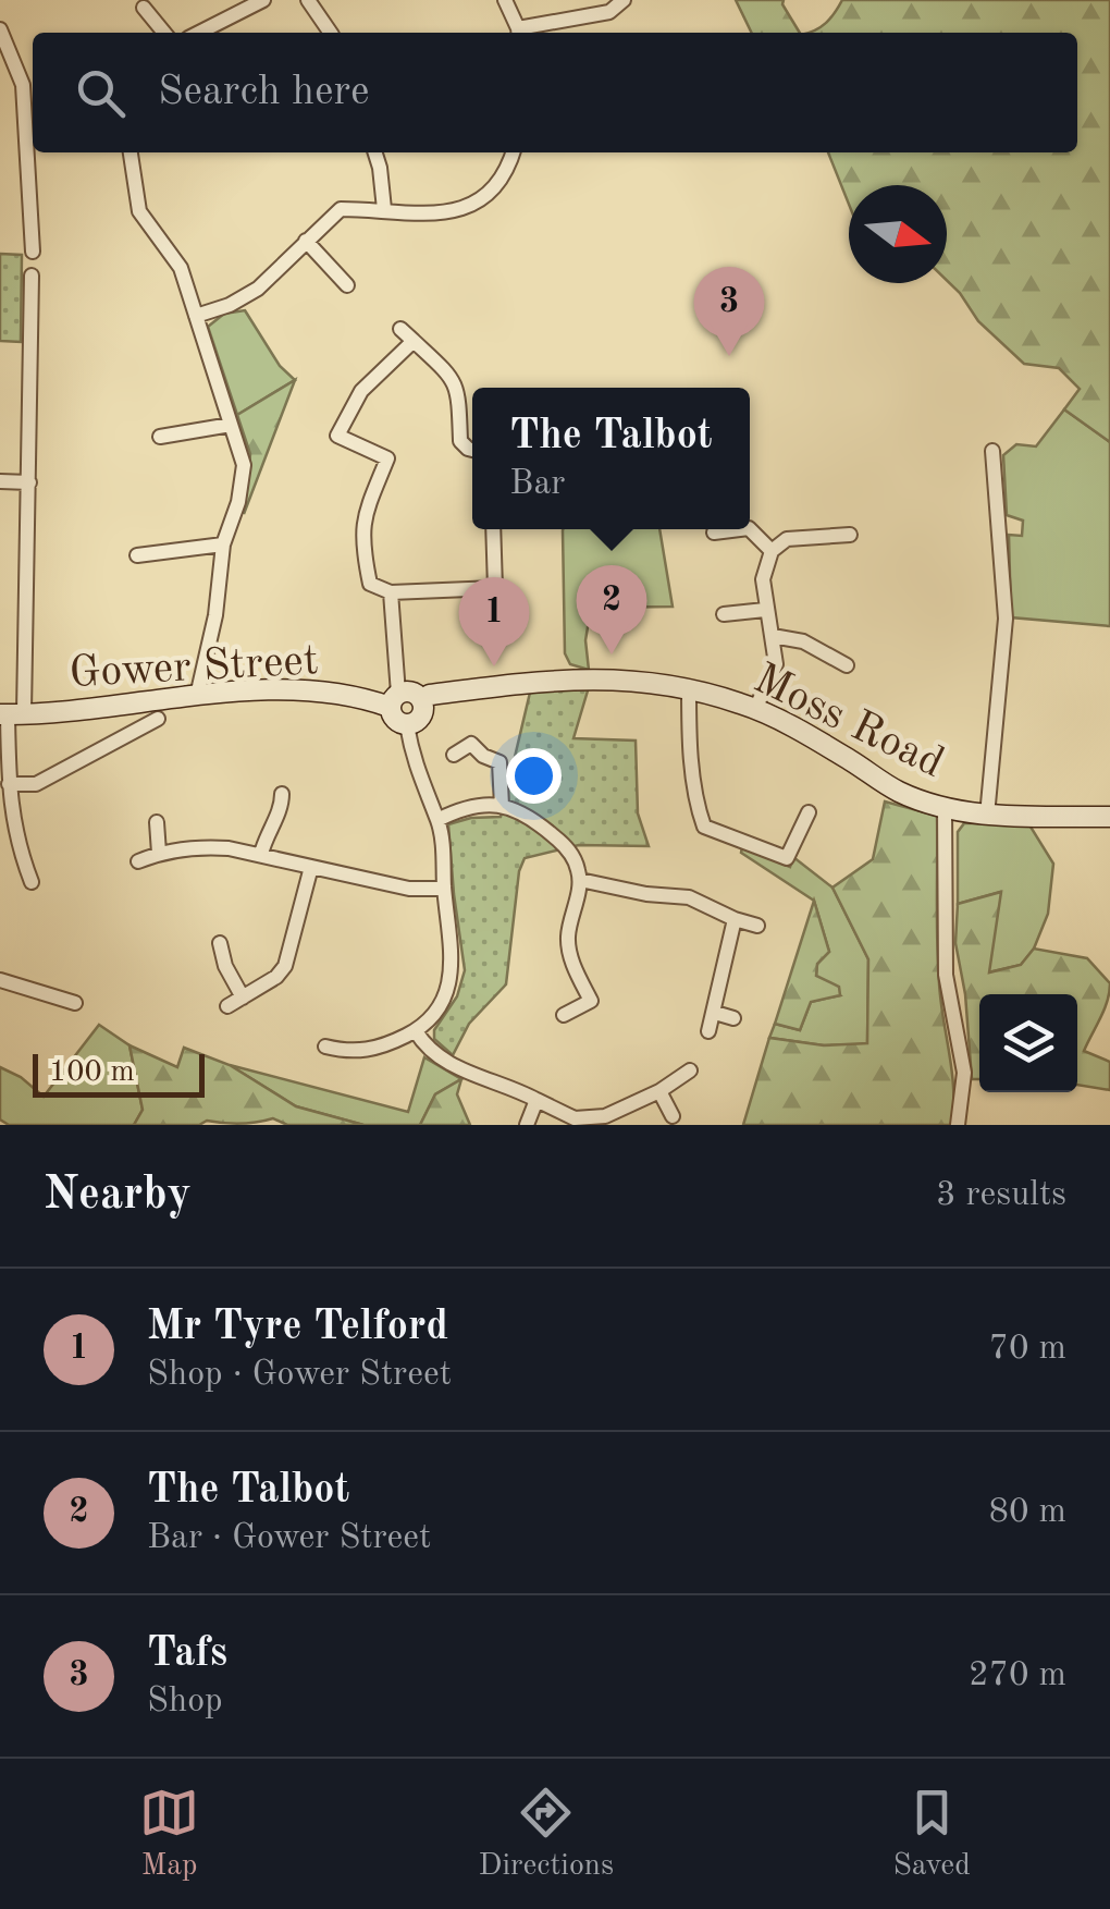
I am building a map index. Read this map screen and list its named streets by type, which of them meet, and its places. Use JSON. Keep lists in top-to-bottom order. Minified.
{"streets":{"street":["Gower Street","Moss Road"]},"scale_bar":"100 m","north":"right","page":{"search":"Search here","pins":["3","2","1"],"popup":["The Talbot","Bar"],"scale":"100 m","heading":["Nearby","3 results"],"list":[{"mark":"1","name":"Mr Tyre Telford","note":"Shop · Gower Street","value":"70 m"},{"mark":"2","name":"The Talbot","note":"Bar · Gower Street","value":"80 m"},{"mark":"3","name":"Tafs","note":"Shop","value":"270 m"}],"nav":["Map","Directions","Saved"]}}
